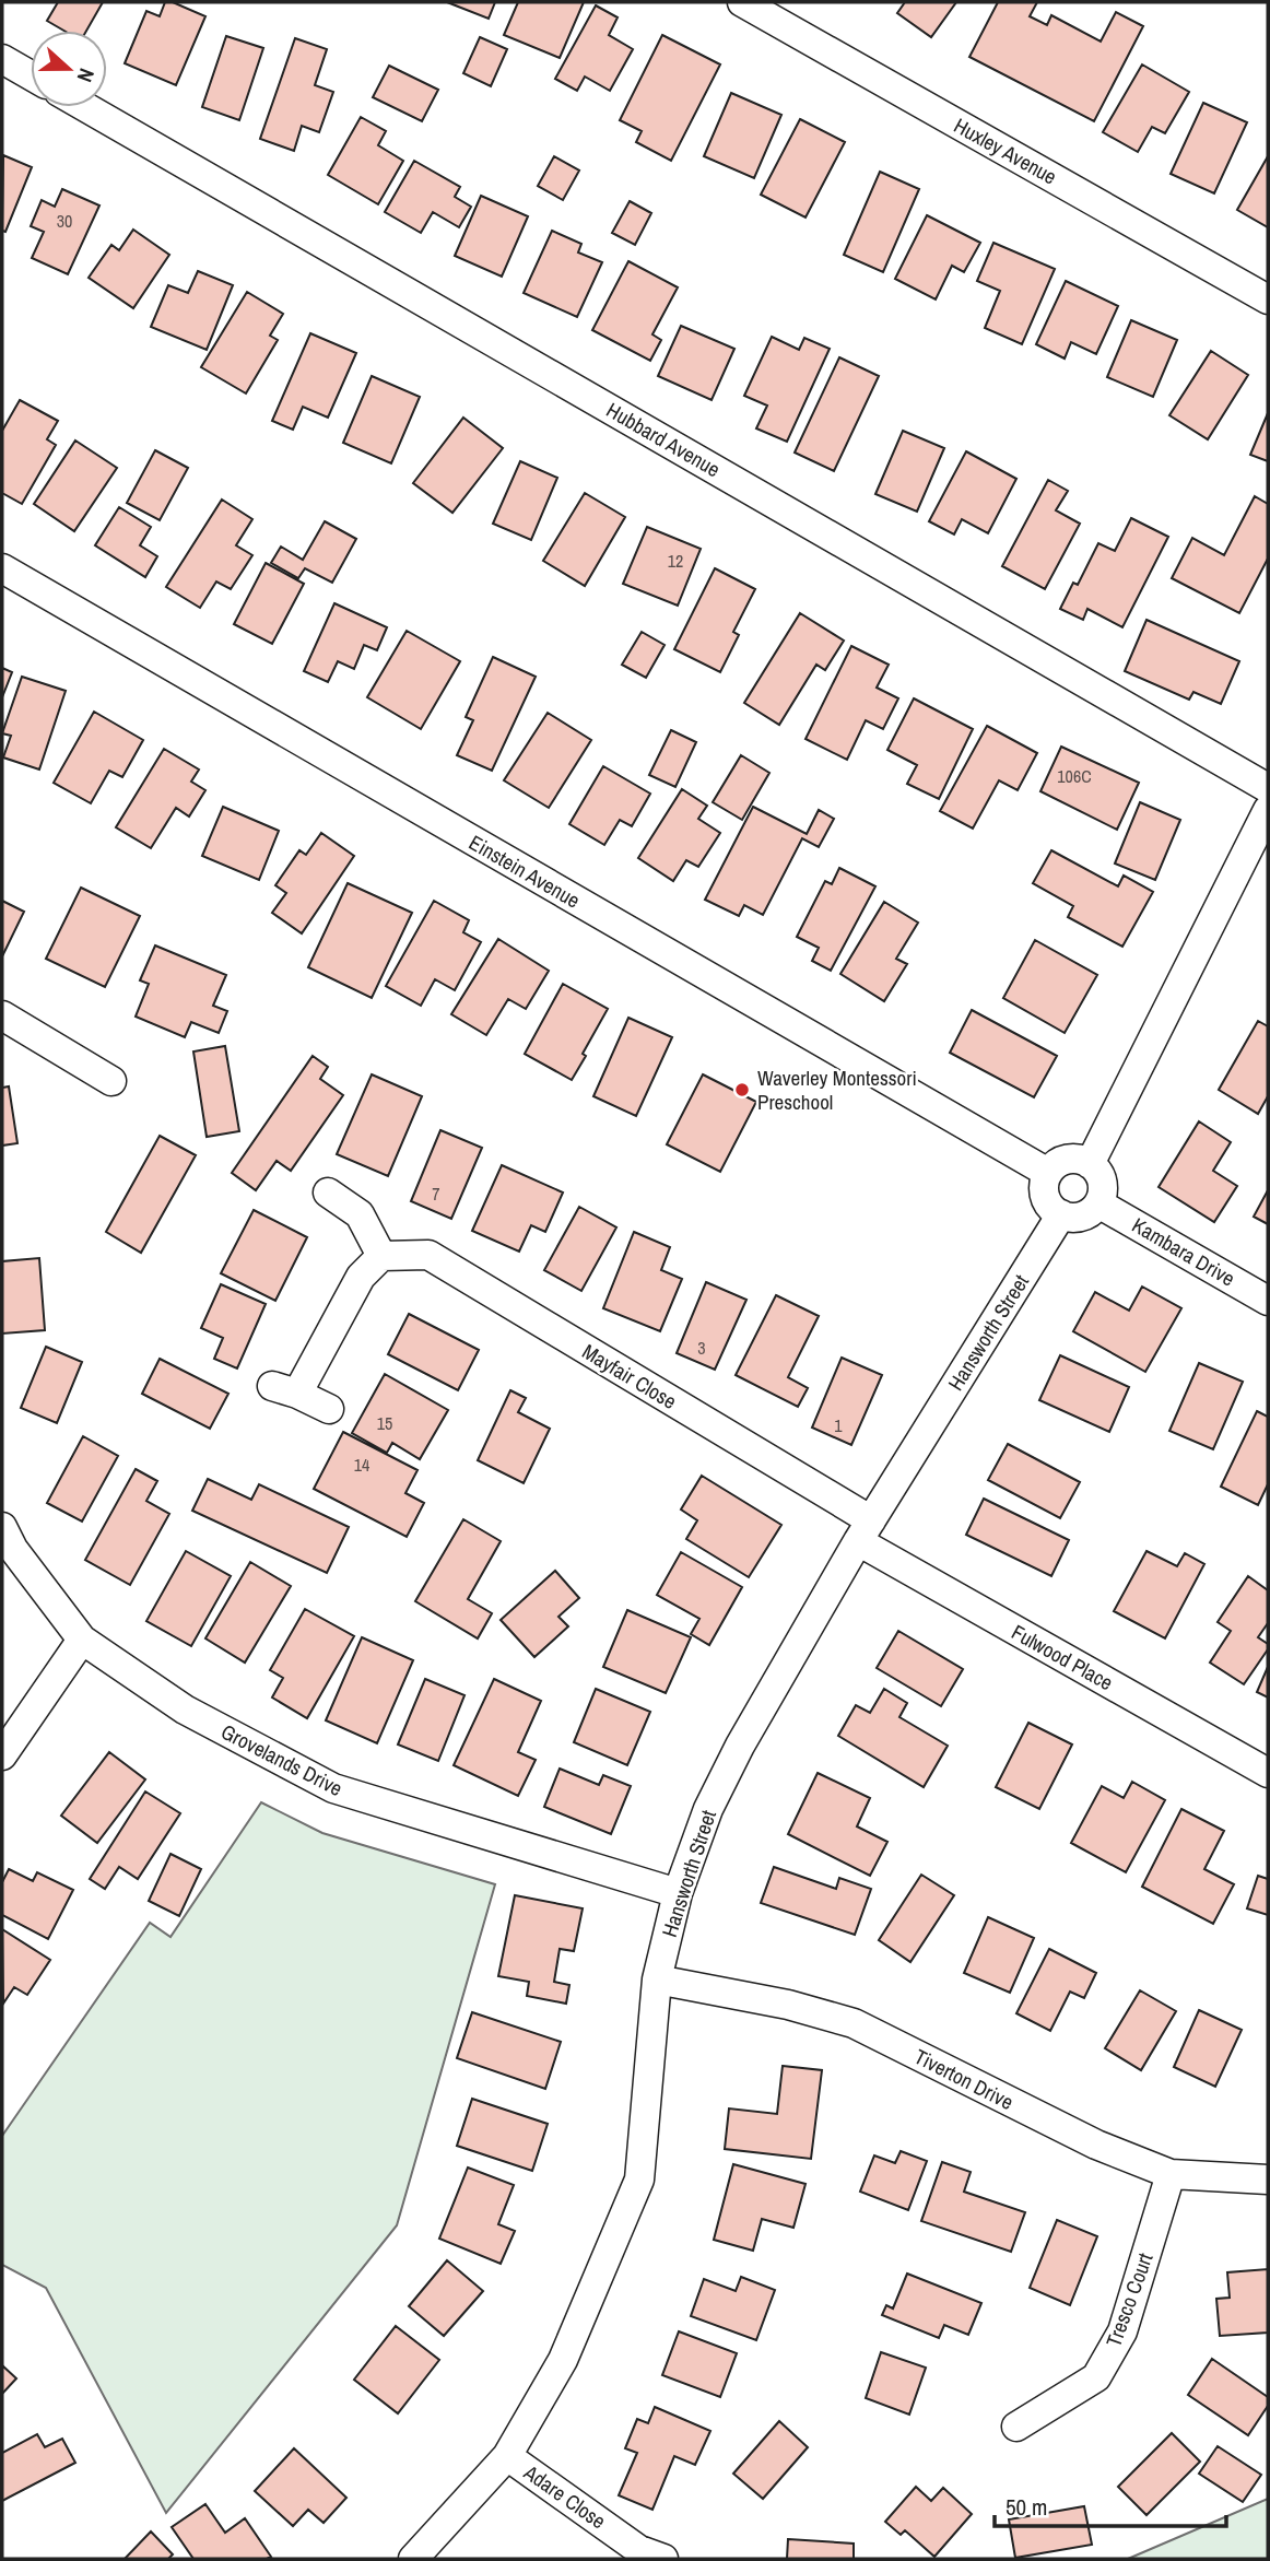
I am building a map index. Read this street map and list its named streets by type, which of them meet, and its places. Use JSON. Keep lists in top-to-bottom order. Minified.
{"streets":{"street":["Huxley Avenue","Hubbard Avenue","Einstein Avenue","Kambara Drive","Hansworth Street","Mayfair Close","Fulwood Place","Grovelands Drive","Tiverton Drive","Tresco Court","Adare Close"]},"crossings":[["Einstein Avenue","Kambara Drive"],["Einstein Avenue","Hansworth Street"],["Kambara Drive","Hansworth Street"],["Hansworth Street","Mayfair Close"],["Hansworth Street","Fulwood Place"],["Hansworth Street","Grovelands Drive"],["Hansworth Street","Tiverton Drive"],["Hansworth Street","Adare Close"],["Mayfair Close","Fulwood Place"],["Tiverton Drive","Tresco Court"]],"places":["Waverley Montessori Preschool"],"house_numbers":["30","12","106C","7","3","15","1","14"],"scale_bar":"50 m","north":"right"}
